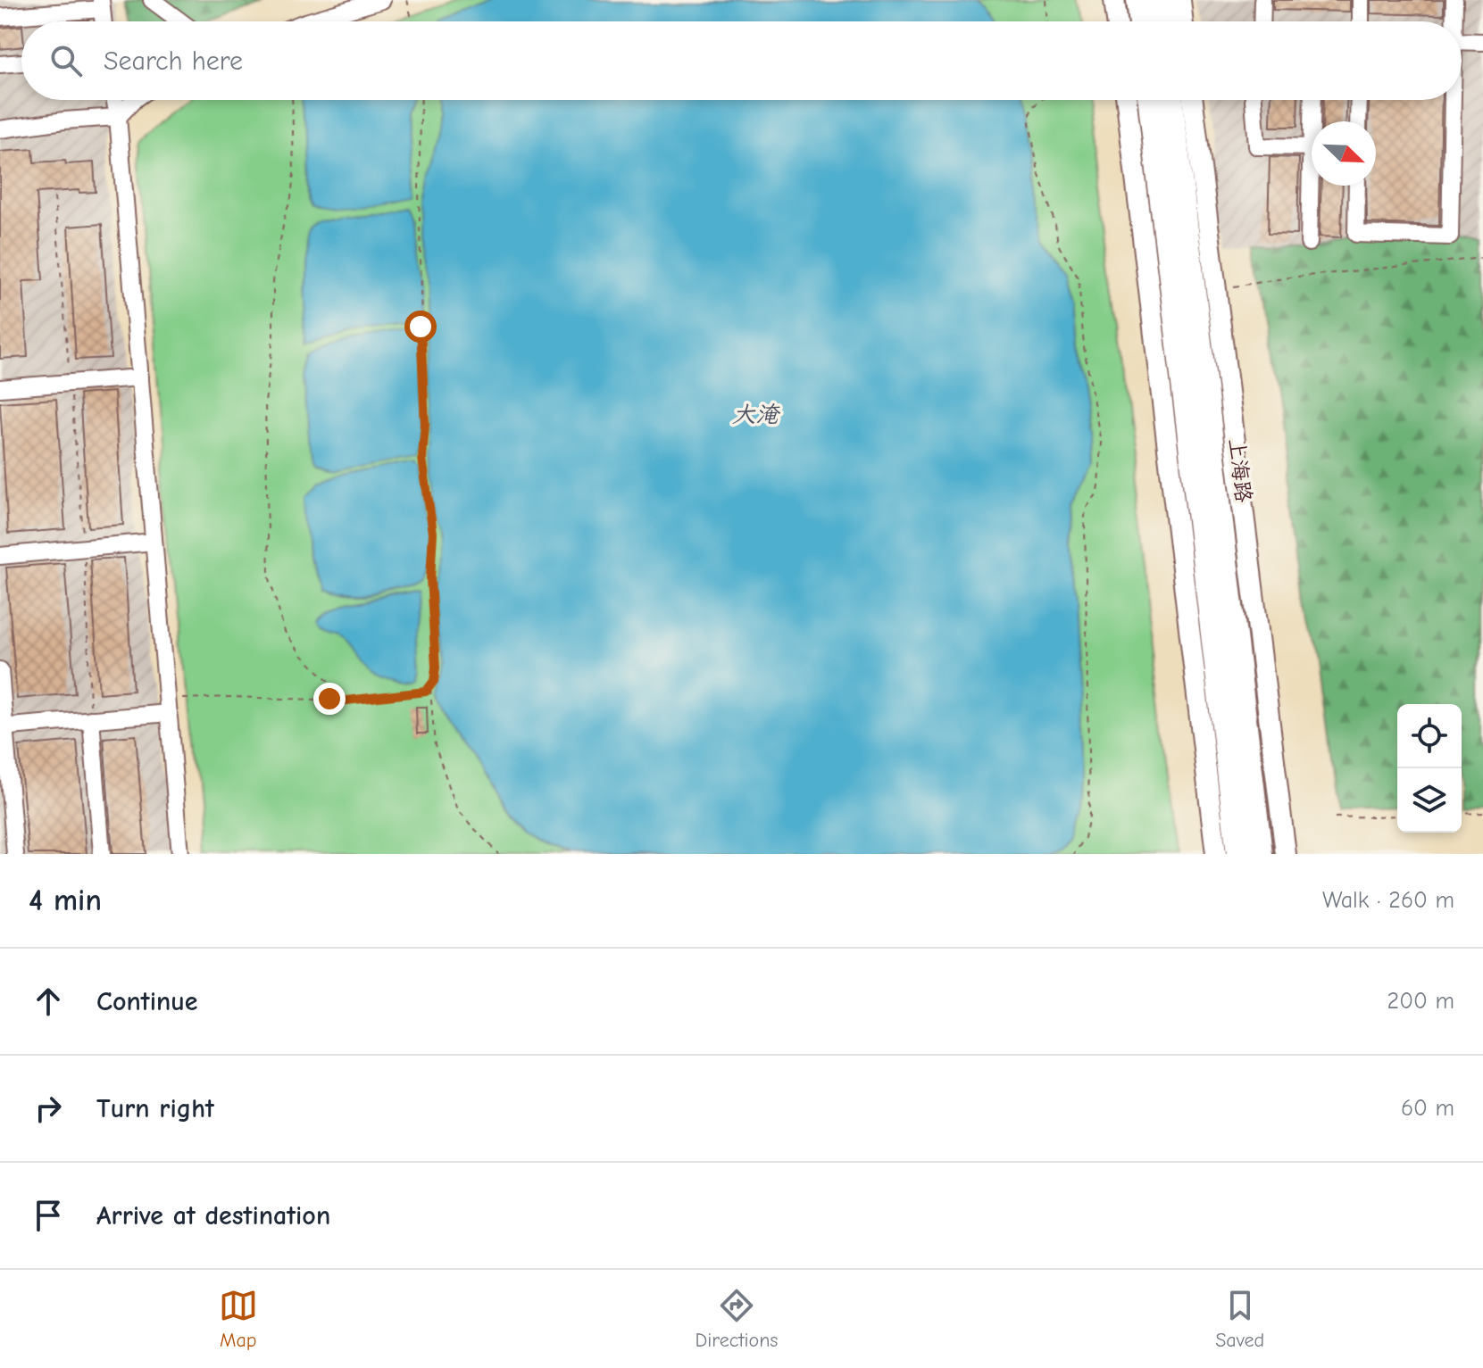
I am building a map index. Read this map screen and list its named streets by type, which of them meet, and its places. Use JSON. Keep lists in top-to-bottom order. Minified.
{"streets":{"highway":["上海路"]},"water":["大淹"],"north":"bottom right","page":{"search":"Search here","heading":["4 min","Walk · 260 m"],"list":[["Continue","200 m"],["Turn right","60 m"],"Arrive at destination"],"nav":["Map","Directions","Saved"]}}
